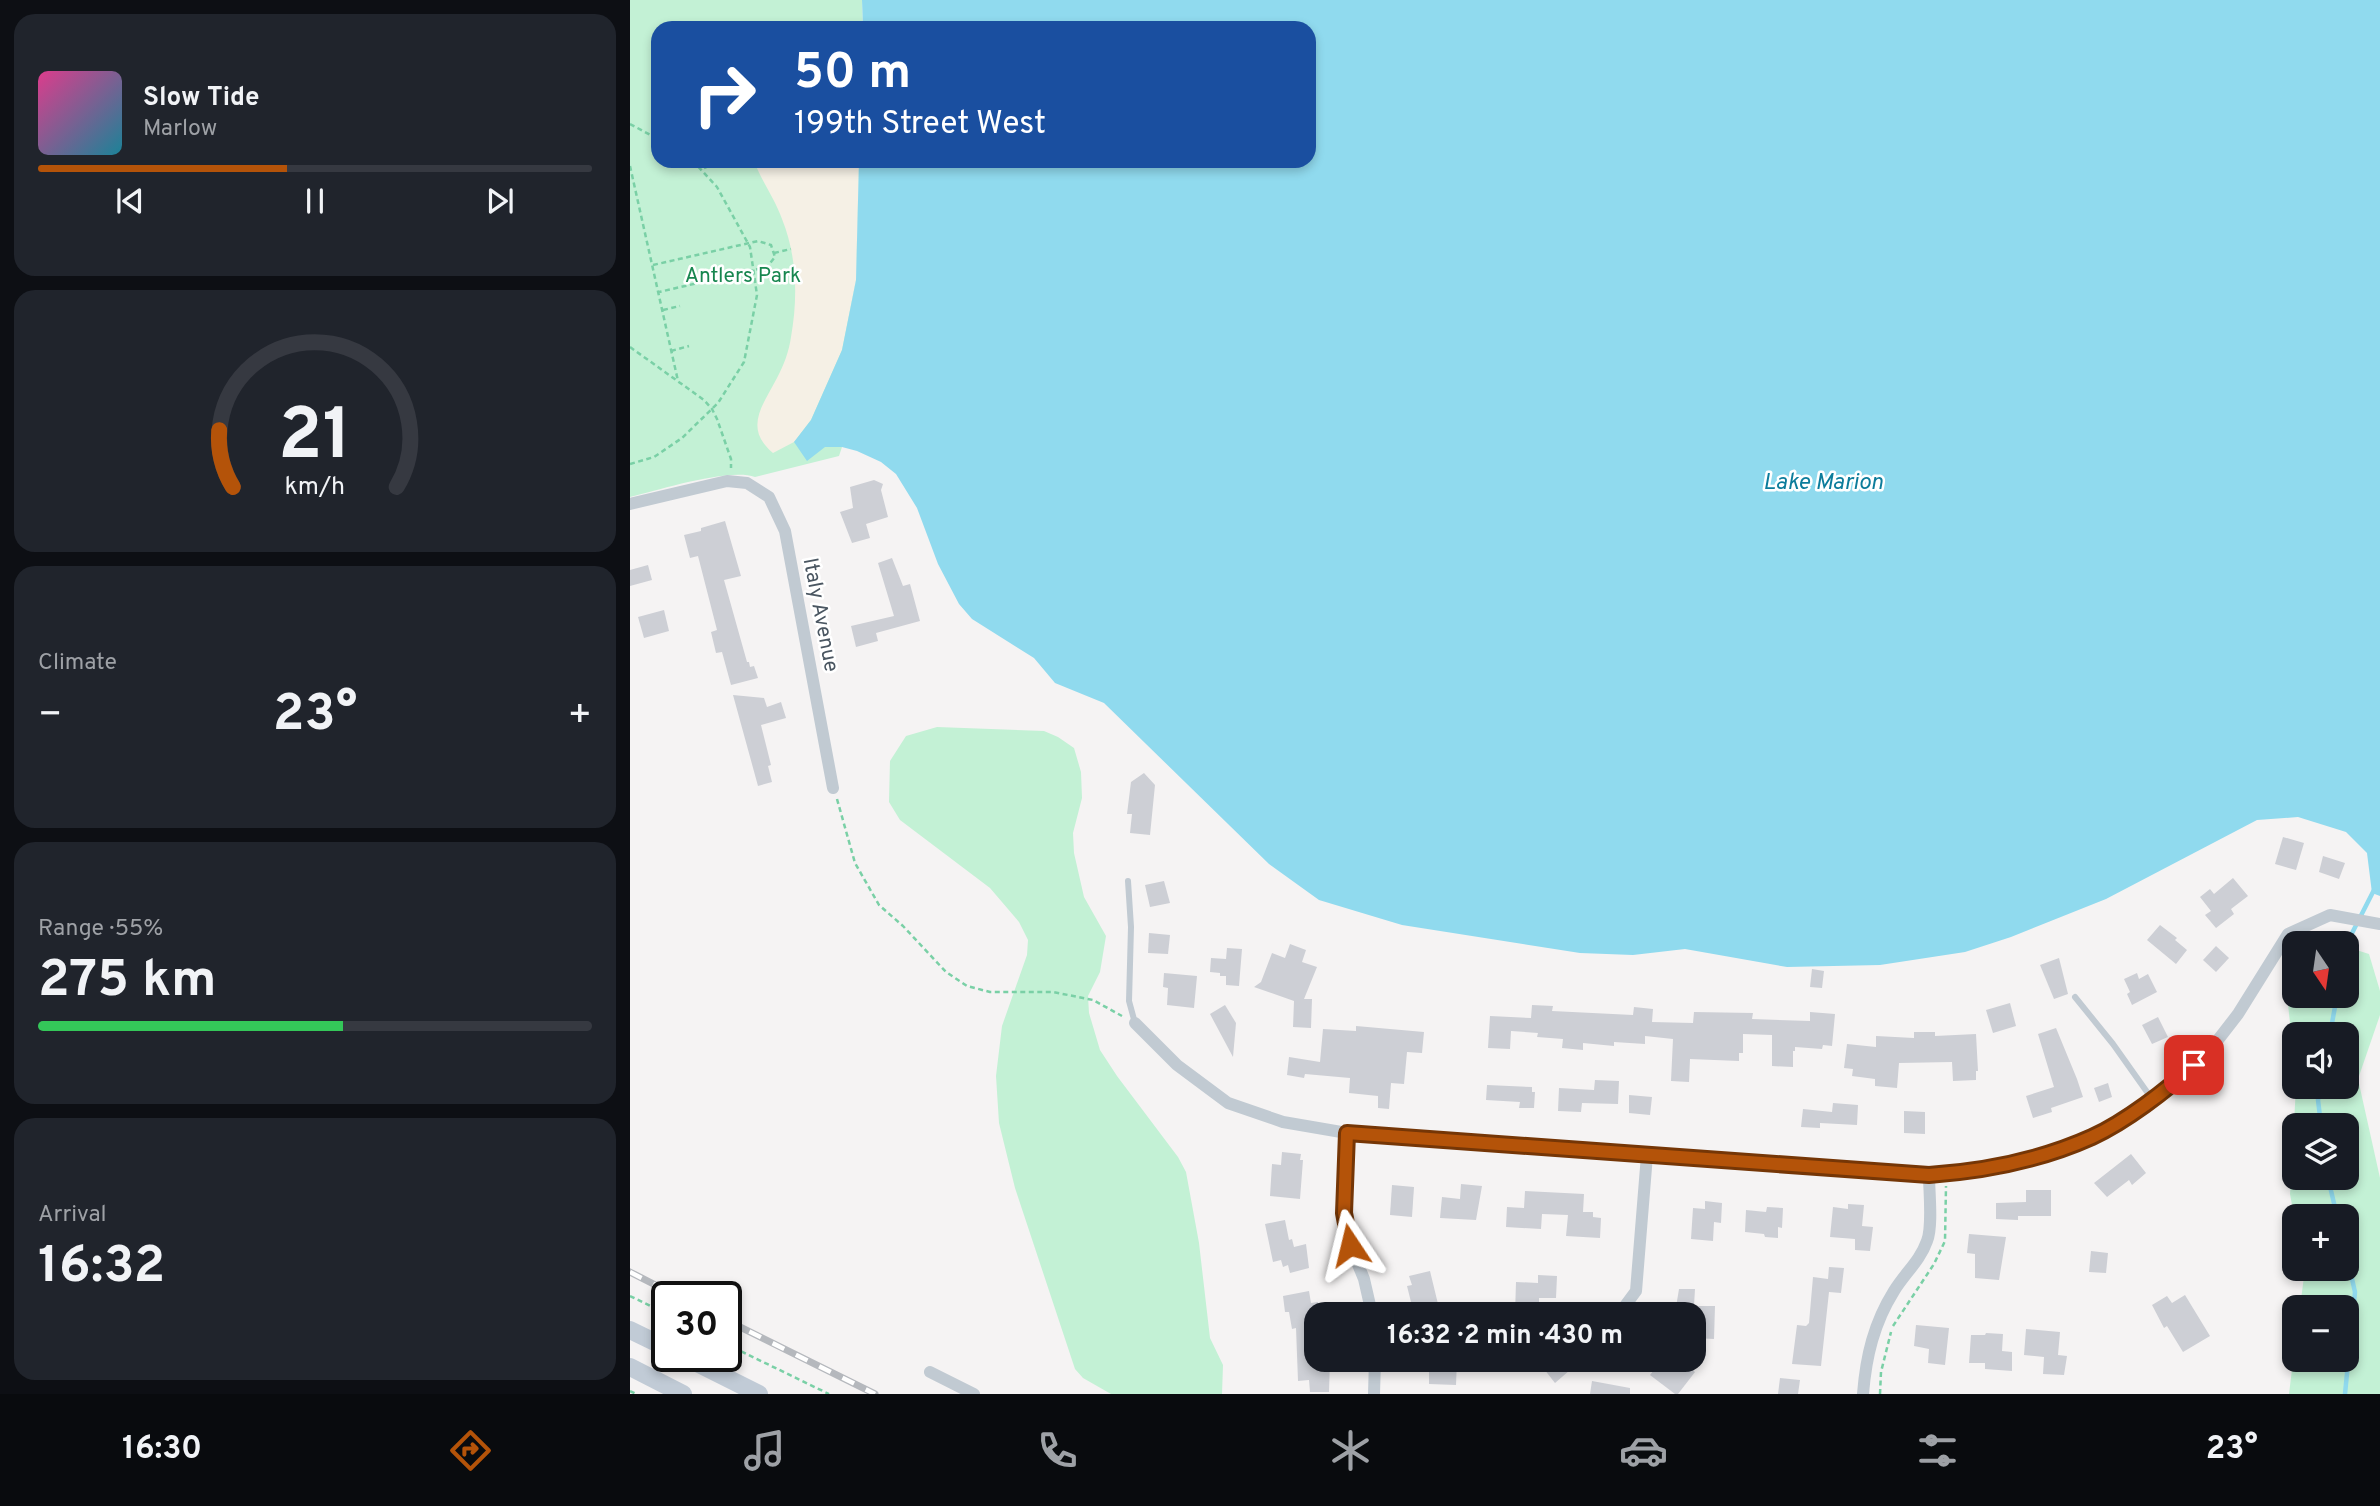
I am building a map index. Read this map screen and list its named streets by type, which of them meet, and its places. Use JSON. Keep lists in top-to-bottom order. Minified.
{"streets":{"street":["Italy Avenue"]},"water":["Lake Marion"],"parks":["Antlers Park"],"north":"bottom","page":{"turn":["50 m","199th Street West"],"song":["Slow Tide","Marlow"],"tile":["Climate",["Range · 55%","275 km"],["Arrival","16:32"]],"heat":["−","23°","+"],"map_buttons":["+","−"],"limit":"30","trip":"16:32 · 2 min · 430 m","tabs":["16:30","23°"],"gauge":["21","km/h"]}}
